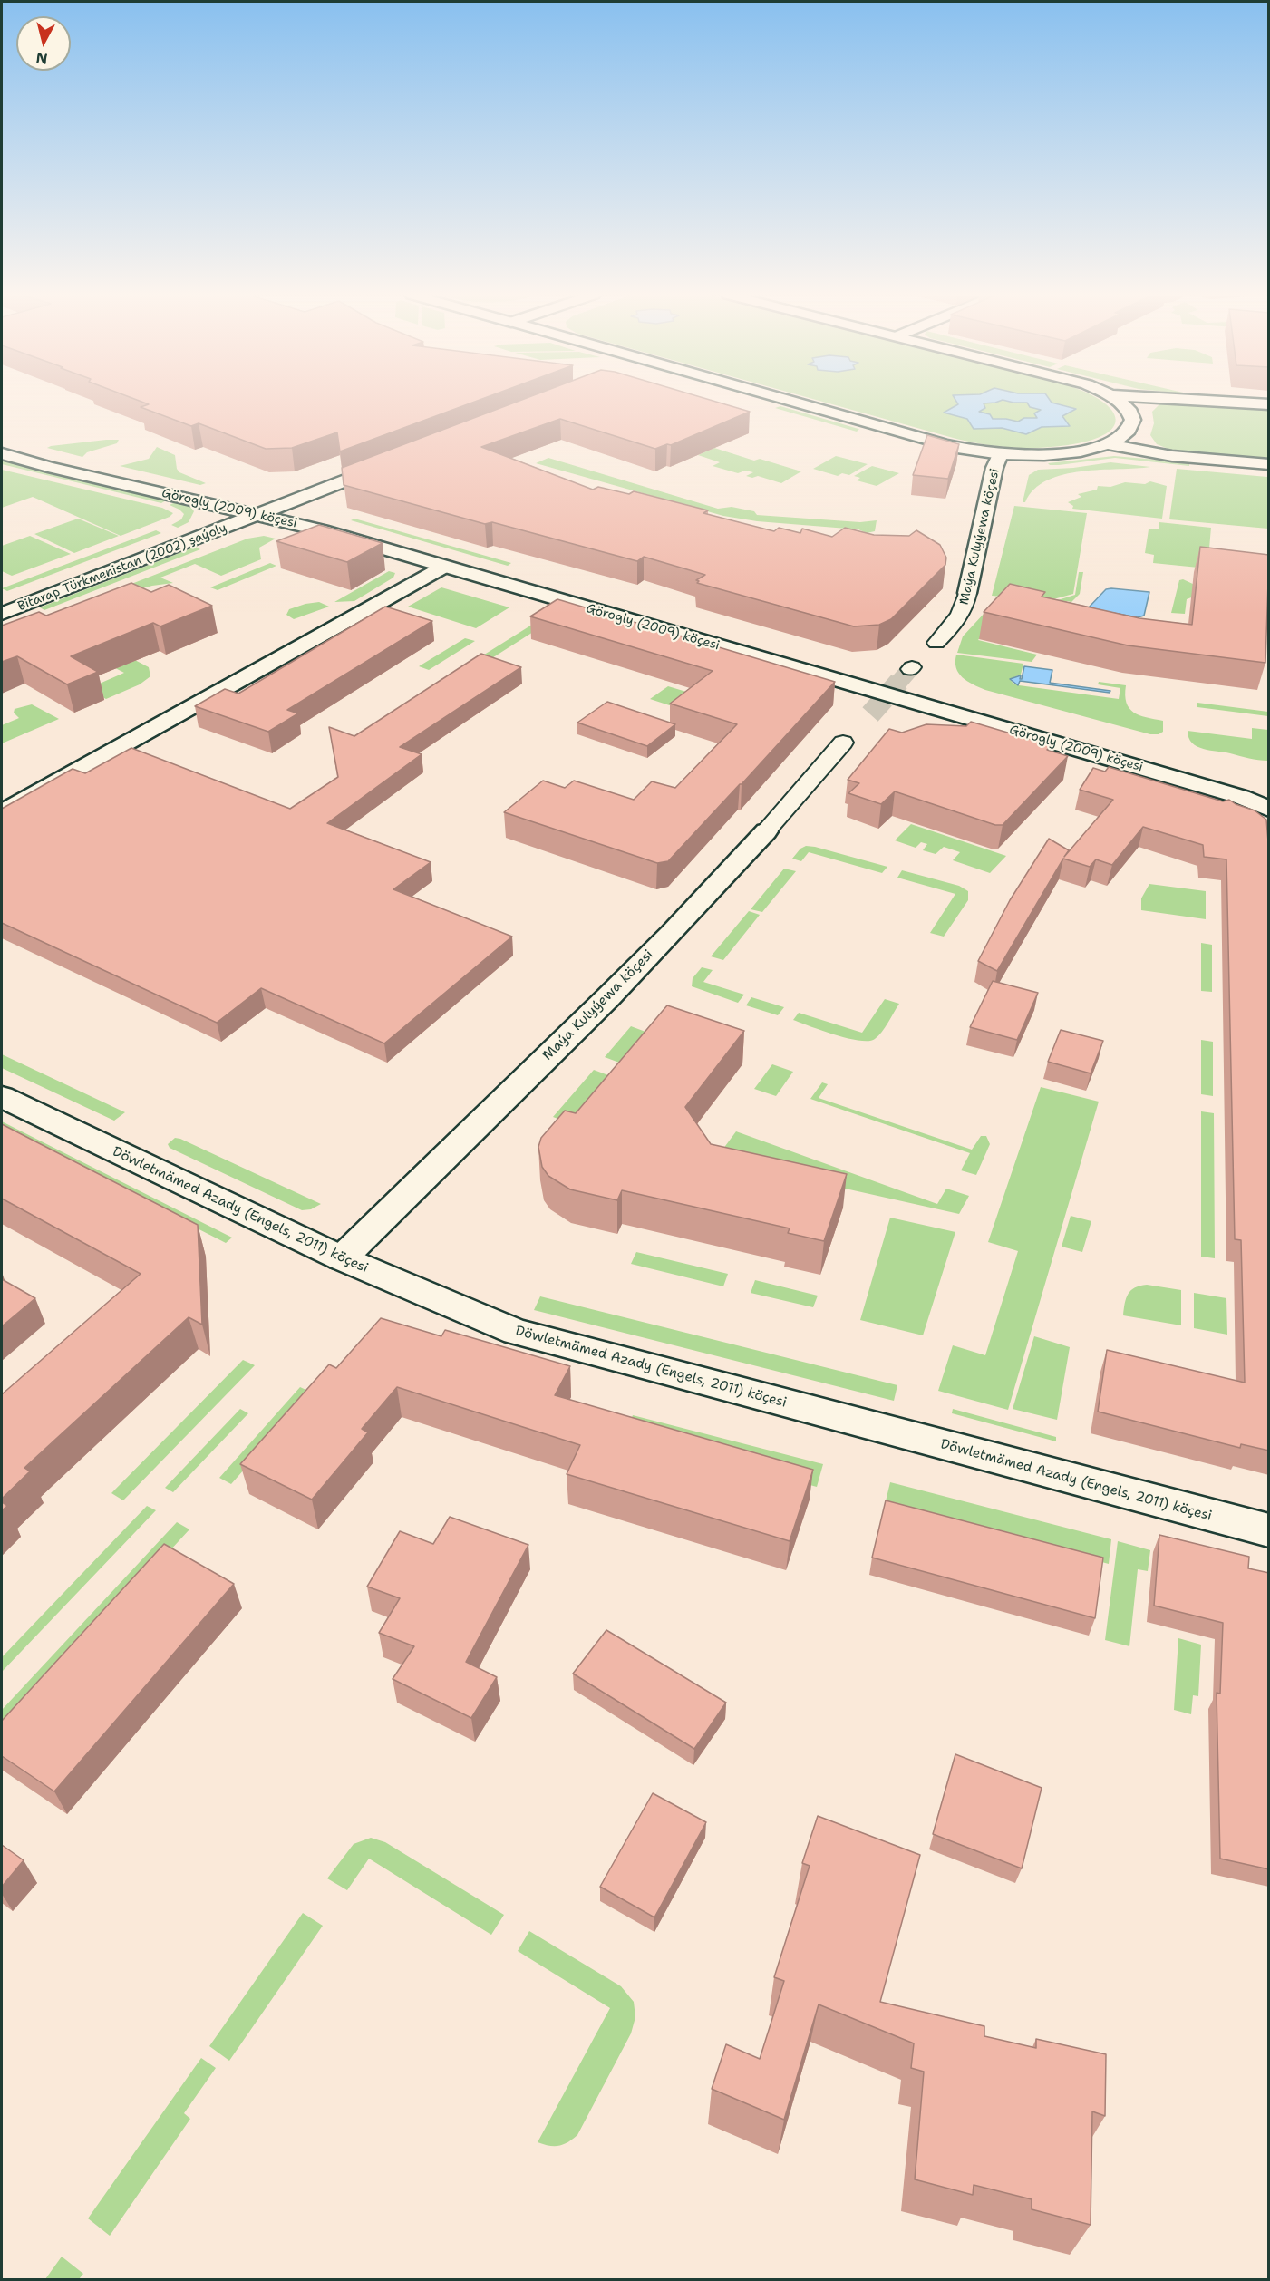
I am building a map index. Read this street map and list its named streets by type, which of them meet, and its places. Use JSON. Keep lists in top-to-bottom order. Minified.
{"streets":{"street":["Görogly (2009) köçesi","Maýa Kulyýewa köçesi","Bitarap Türkmenistan (2002) şaýoly","Döwletmämed Azady (Engels, 2011) köçesi"]},"crossings":[["Görogly (2009) köçesi","Bitarap Türkmenistan (2002) şaýoly"],["Maýa Kulyýewa köçesi","Döwletmämed Azady (Engels, 2011) köçesi"]],"north":"bottom"}
